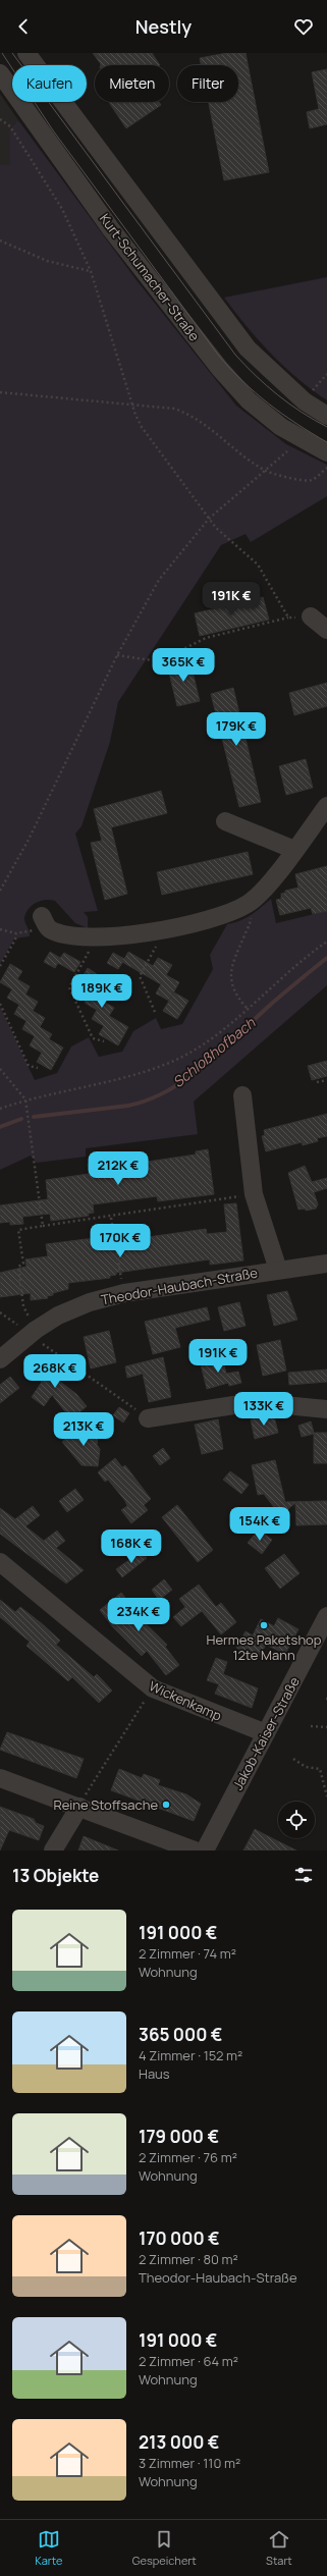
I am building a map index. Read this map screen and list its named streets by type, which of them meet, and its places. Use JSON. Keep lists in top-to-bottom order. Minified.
{"streets":{"street":["Kurt-Schumacher-Straße","Theodor-Haubach-Straße","Wickenkamp","Jakob-Kaiser-Straße"]},"crossings":[["Wickenkamp","Jakob-Kaiser-Straße"]],"water":["Schloßhofbach"],"places":["Hermes Paketshop 12te Mann","Reine Stoffsache"],"page":{"header":"Nestly","chip":["Kaufen","Mieten","Filter"],"price":["191K €","365K €","179K €","189K €","212K €","170K €","191K €","268K €","133K €","213K €","154K €","168K €","234K €"],"heading":"13 Objekte","list":[{"name":"191 000 €","note":"2 Zimmer · 74 m² · Wohnung"},{"name":"365 000 €","note":"4 Zimmer · 152 m² · Haus"},{"name":"179 000 €","note":"2 Zimmer · 76 m² · Wohnung"},{"name":"170 000 €","note":"2 Zimmer · 80 m² · Theodor-Haubach-Straße"},{"name":"191 000 €","note":"2 Zimmer · 64 m² · Wohnung"},{"name":"213 000 €","note":"3 Zimmer · 110 m² · Wohnung"}],"tabs":["Karte","Gespeichert","Start"]}}
